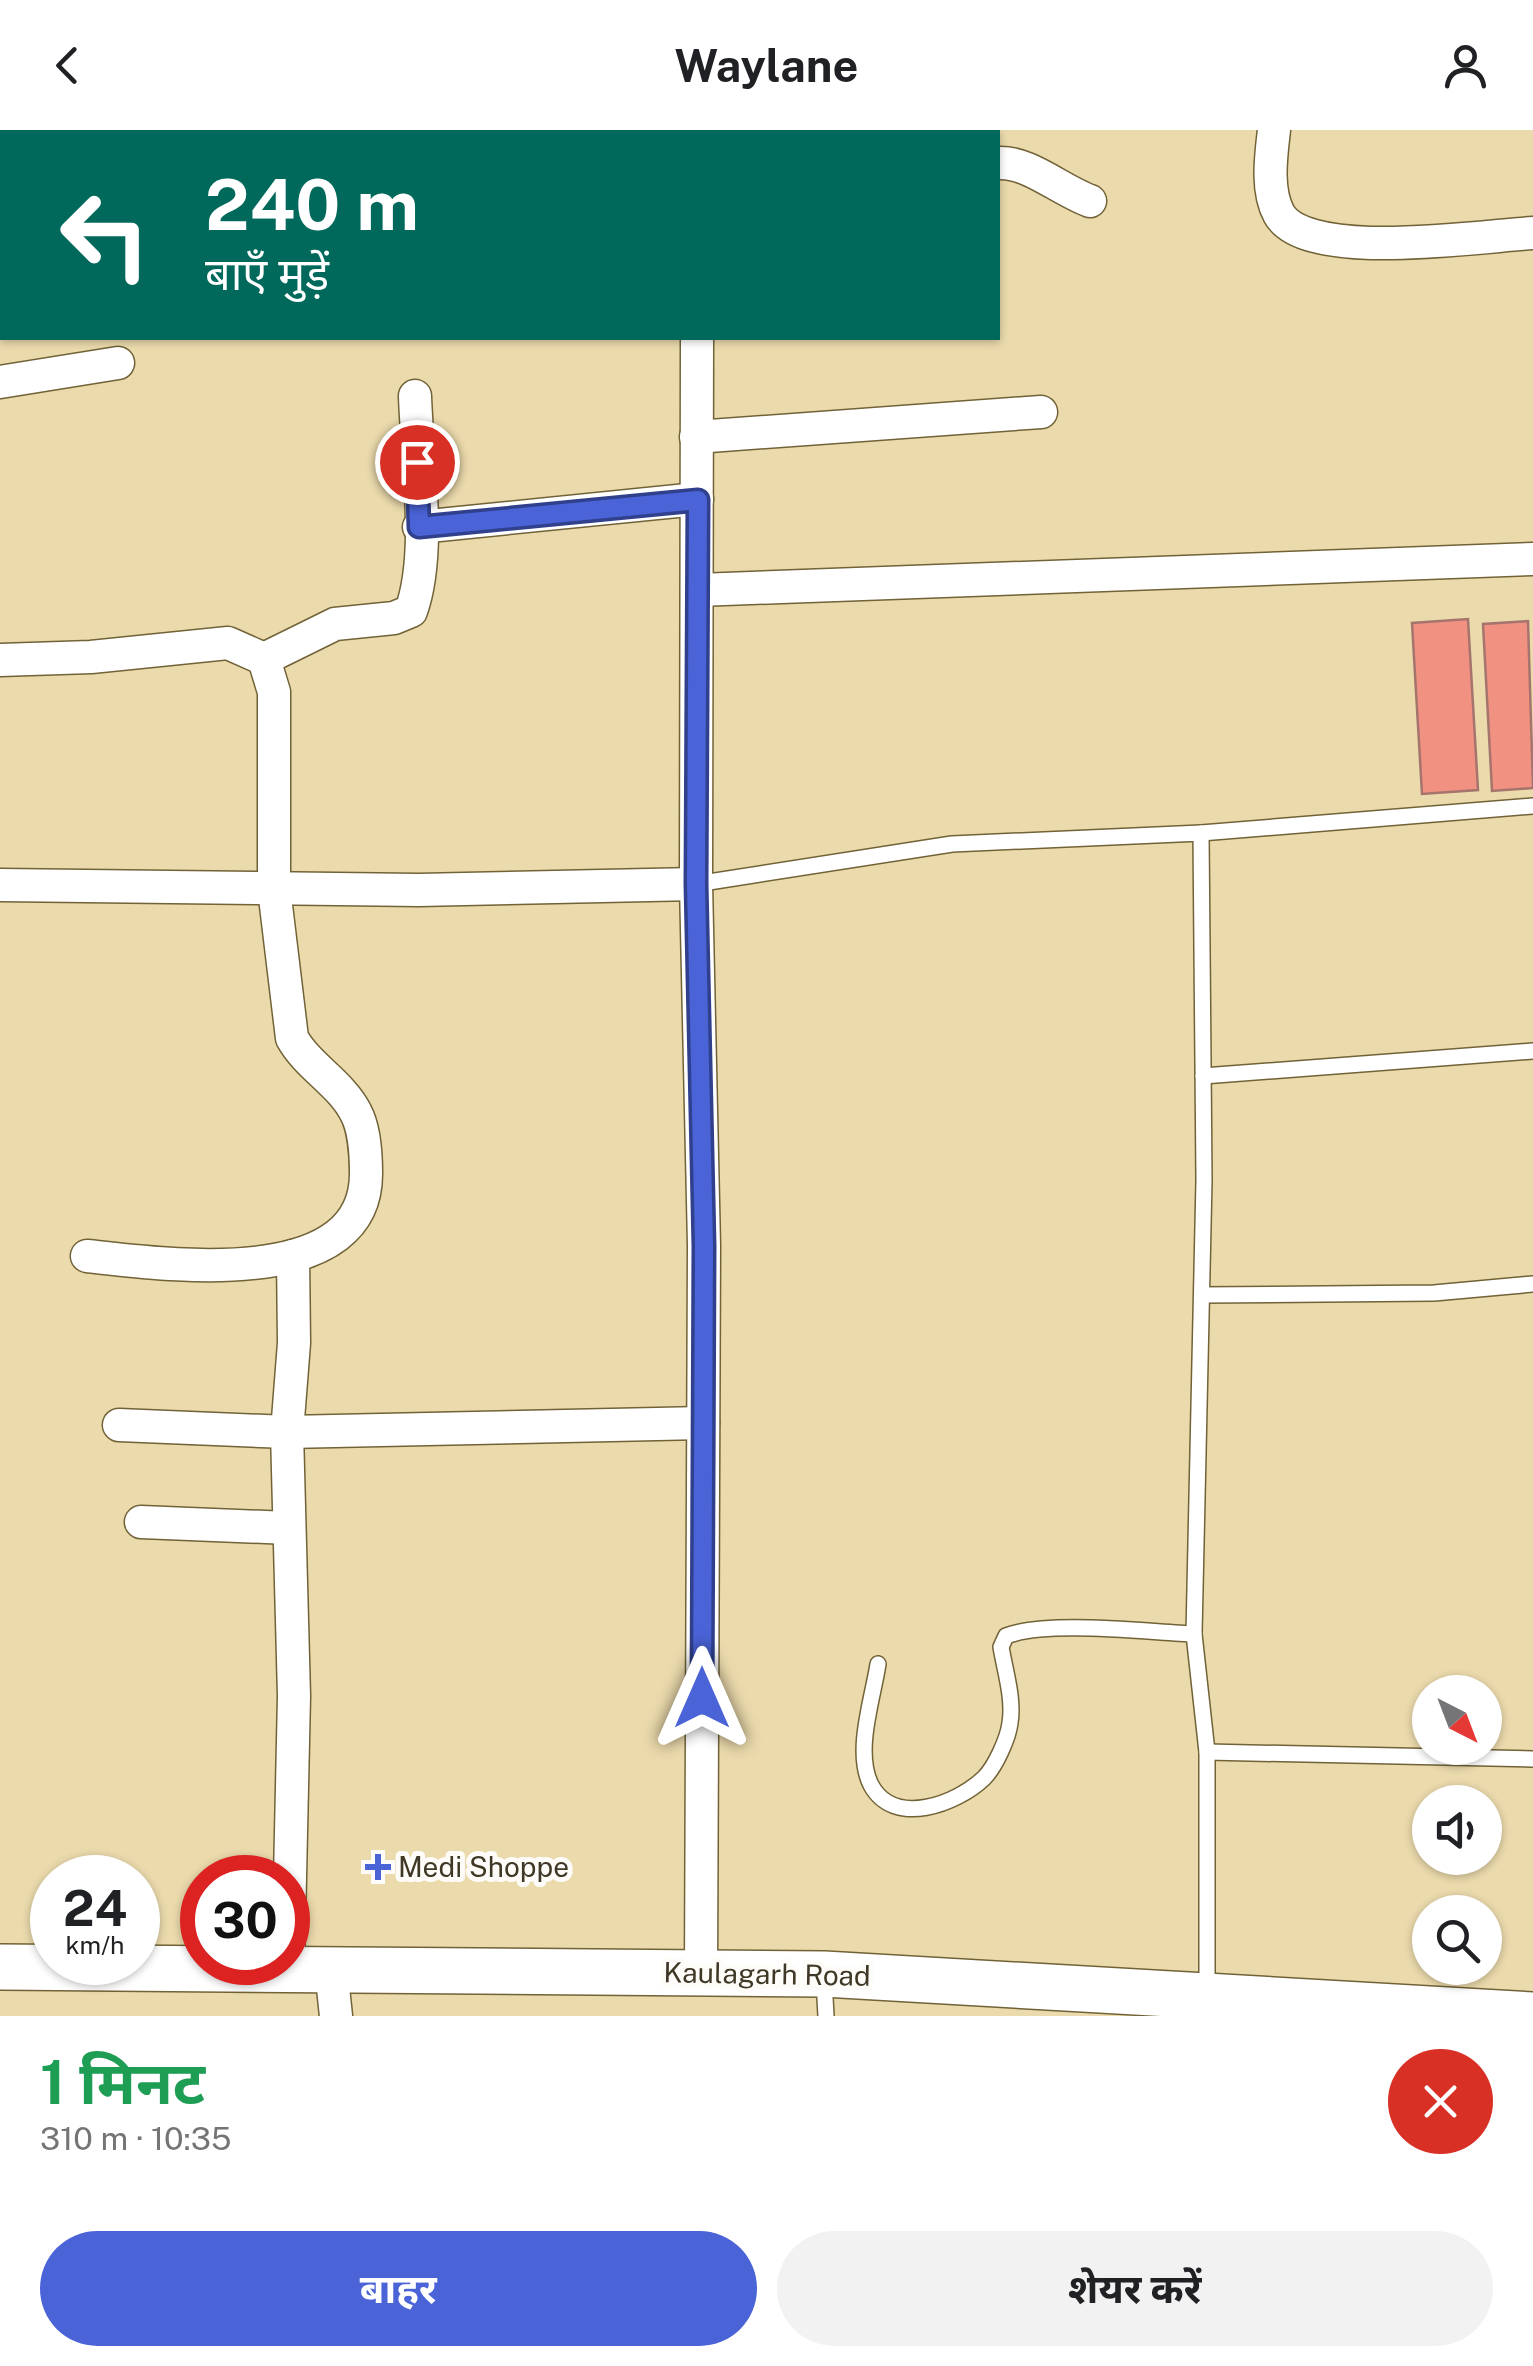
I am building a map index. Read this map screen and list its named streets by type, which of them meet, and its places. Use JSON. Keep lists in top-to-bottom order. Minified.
{"streets":{"street":["Kaulagarh Road"]},"places":{"health":["Medi Shoppe"]},"north":"bottom right","page":{"header":"Waylane","turn":["240 m","बाएँ मुड़ें"],"speed":"24 km/h","limit":"30","heading":["1 मिनट","310 m · 10:35"],"buttons":["बाहर","शेयर करें"]}}
